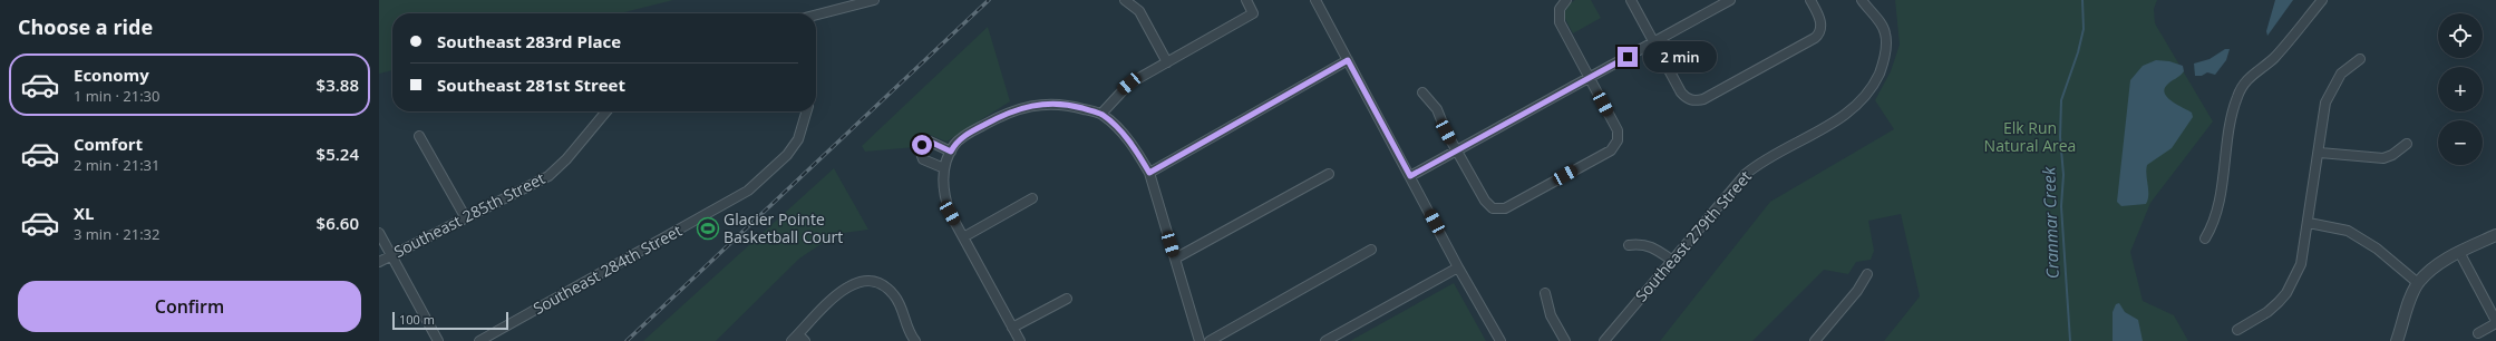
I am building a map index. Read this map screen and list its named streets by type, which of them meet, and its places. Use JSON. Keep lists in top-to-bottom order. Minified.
{"streets":{"street":["Southeast 285th Street","Southeast 279th Street","Southeast 284th Street"]},"water":["Cranmar Creek"],"parks":["Elk Run Natural Area"],"places":{"sports":["Glacier Pointe Basketball Court"]},"scale_bar":"100 m","page":{"heading":"Choose a ride","map_buttons":["+","−"],"banner":["Southeast 283rd Place","Southeast 281st Street"],"bubble":"2 min","list":[{"name":"Economy","note":"1 min · 21:30","value":"$3.88"},{"name":"Comfort","note":"2 min · 21:31","value":"$5.24"},{"name":"XL","note":"3 min · 21:32","value":"$6.60"}],"buttons":"Confirm","scale":"100 m"}}
